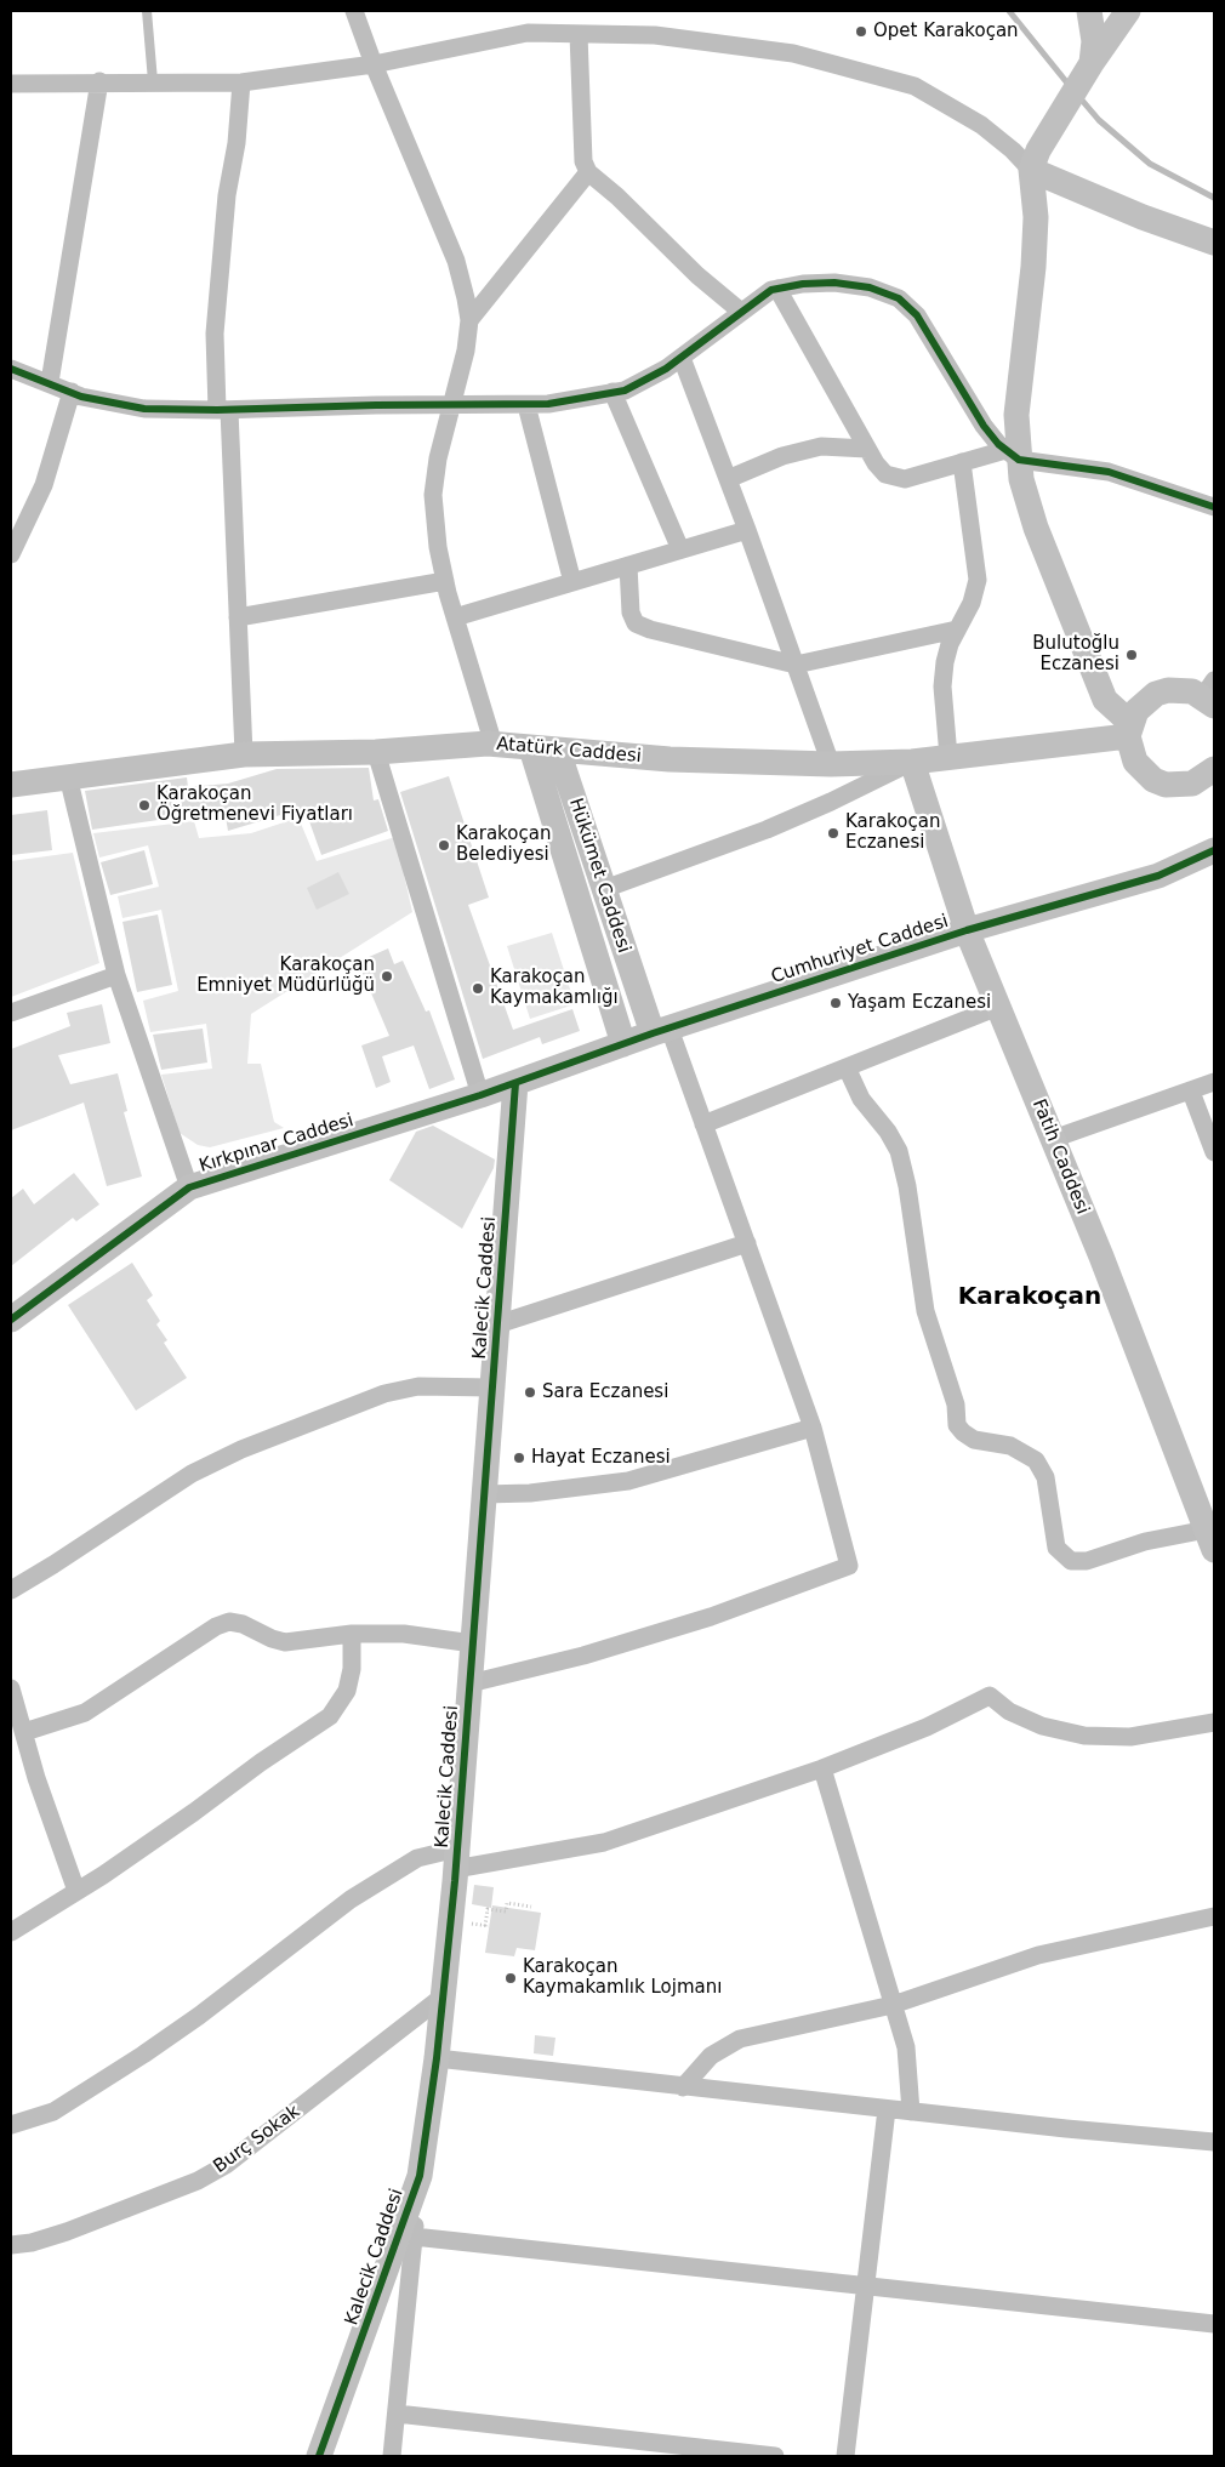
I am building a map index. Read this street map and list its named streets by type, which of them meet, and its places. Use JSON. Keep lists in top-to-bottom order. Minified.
{"streets":{"street":["Atatürk Caddesi","Hükümet Caddesi","Cumhuriyet Caddesi","Kırkpınar Caddesi","Fatih Caddesi","Kalecik Caddesi","Burç Sokak"]},"crossings":[["Atatürk Caddesi","Hükümet Caddesi"],["Atatürk Caddesi","Fatih Caddesi"],["Hükümet Caddesi","Cumhuriyet Caddesi"],["Cumhuriyet Caddesi","Kırkpınar Caddesi"],["Cumhuriyet Caddesi","Fatih Caddesi"],["Cumhuriyet Caddesi","Kalecik Caddesi"],["Kırkpınar Caddesi","Kalecik Caddesi"],["Kalecik Caddesi","Burç Sokak"]],"districts":["Karakoçan"],"places":["Opet Karakoçan","Bulutoğlu Eczanesi","Karakoçan Öğretmenevi Fiyatları","Karakoçan Eczanesi","Karakoçan Belediyesi","Karakoçan Emniyet Müdürlüğü","Karakoçan Kaymakamlığı","Yaşam Eczanesi","Sara Eczanesi","Hayat Eczanesi","Karakoçan Kaymakamlık Lojmanı"]}
